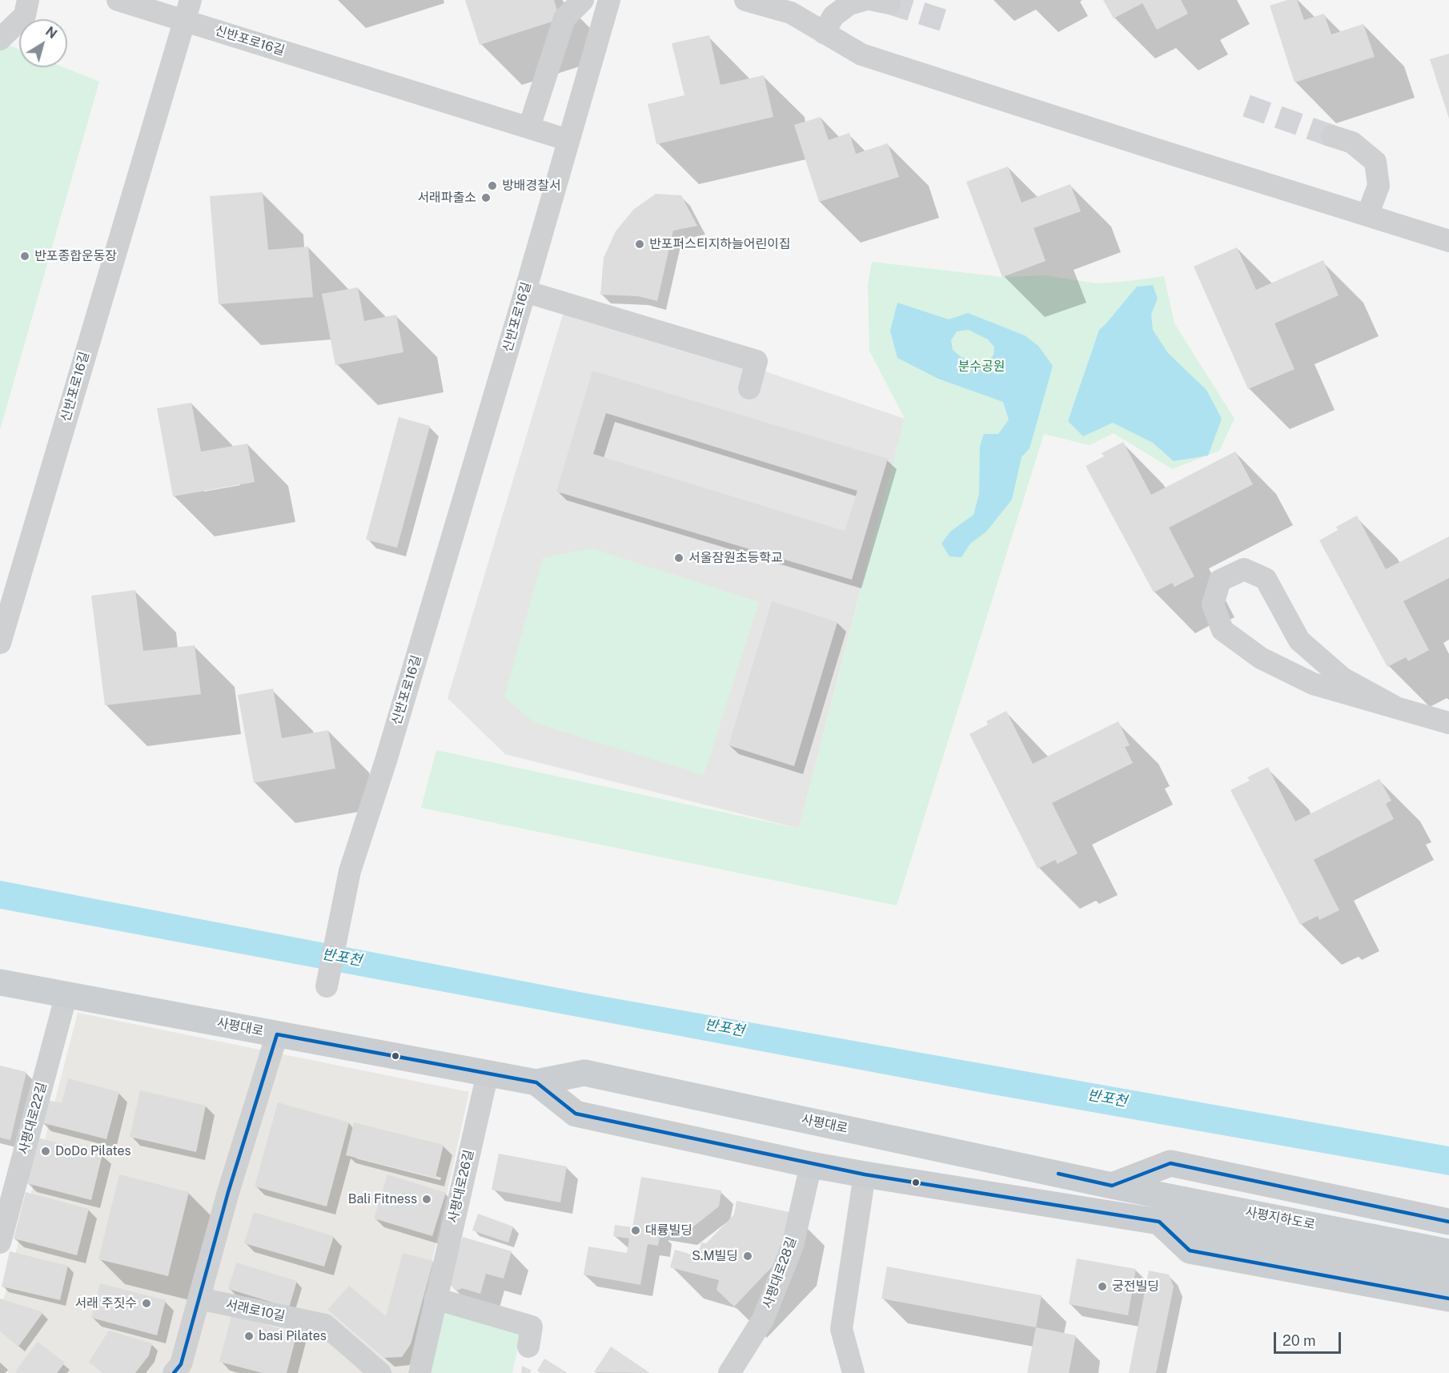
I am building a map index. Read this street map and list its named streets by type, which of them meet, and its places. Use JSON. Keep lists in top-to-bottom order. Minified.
{"streets":{"main road":["사평대로","사평지하도로"],"street":["신반포로16길","사평대로22길","사평대로26길","사평대로28길","서래로10길"]},"crossings":[["사평대로","사평대로22길"],["사평대로","사평대로26길"],["사평대로","사평지하도로"],["사평대로","사평대로28길"]],"water":["반포천"],"parks":["분수공원"],"places":["방배경찰서","서래파출소","반포퍼스티지하늘어린이집","반포종합운동장","서울잠원초등학교","DoDo Pilates","Bali Fitness","대륭빌딩","S.M빌딩","궁전빌딩","서래 주짓수","basi Pilates"],"scale_bar":"20 m","north":"top right"}
